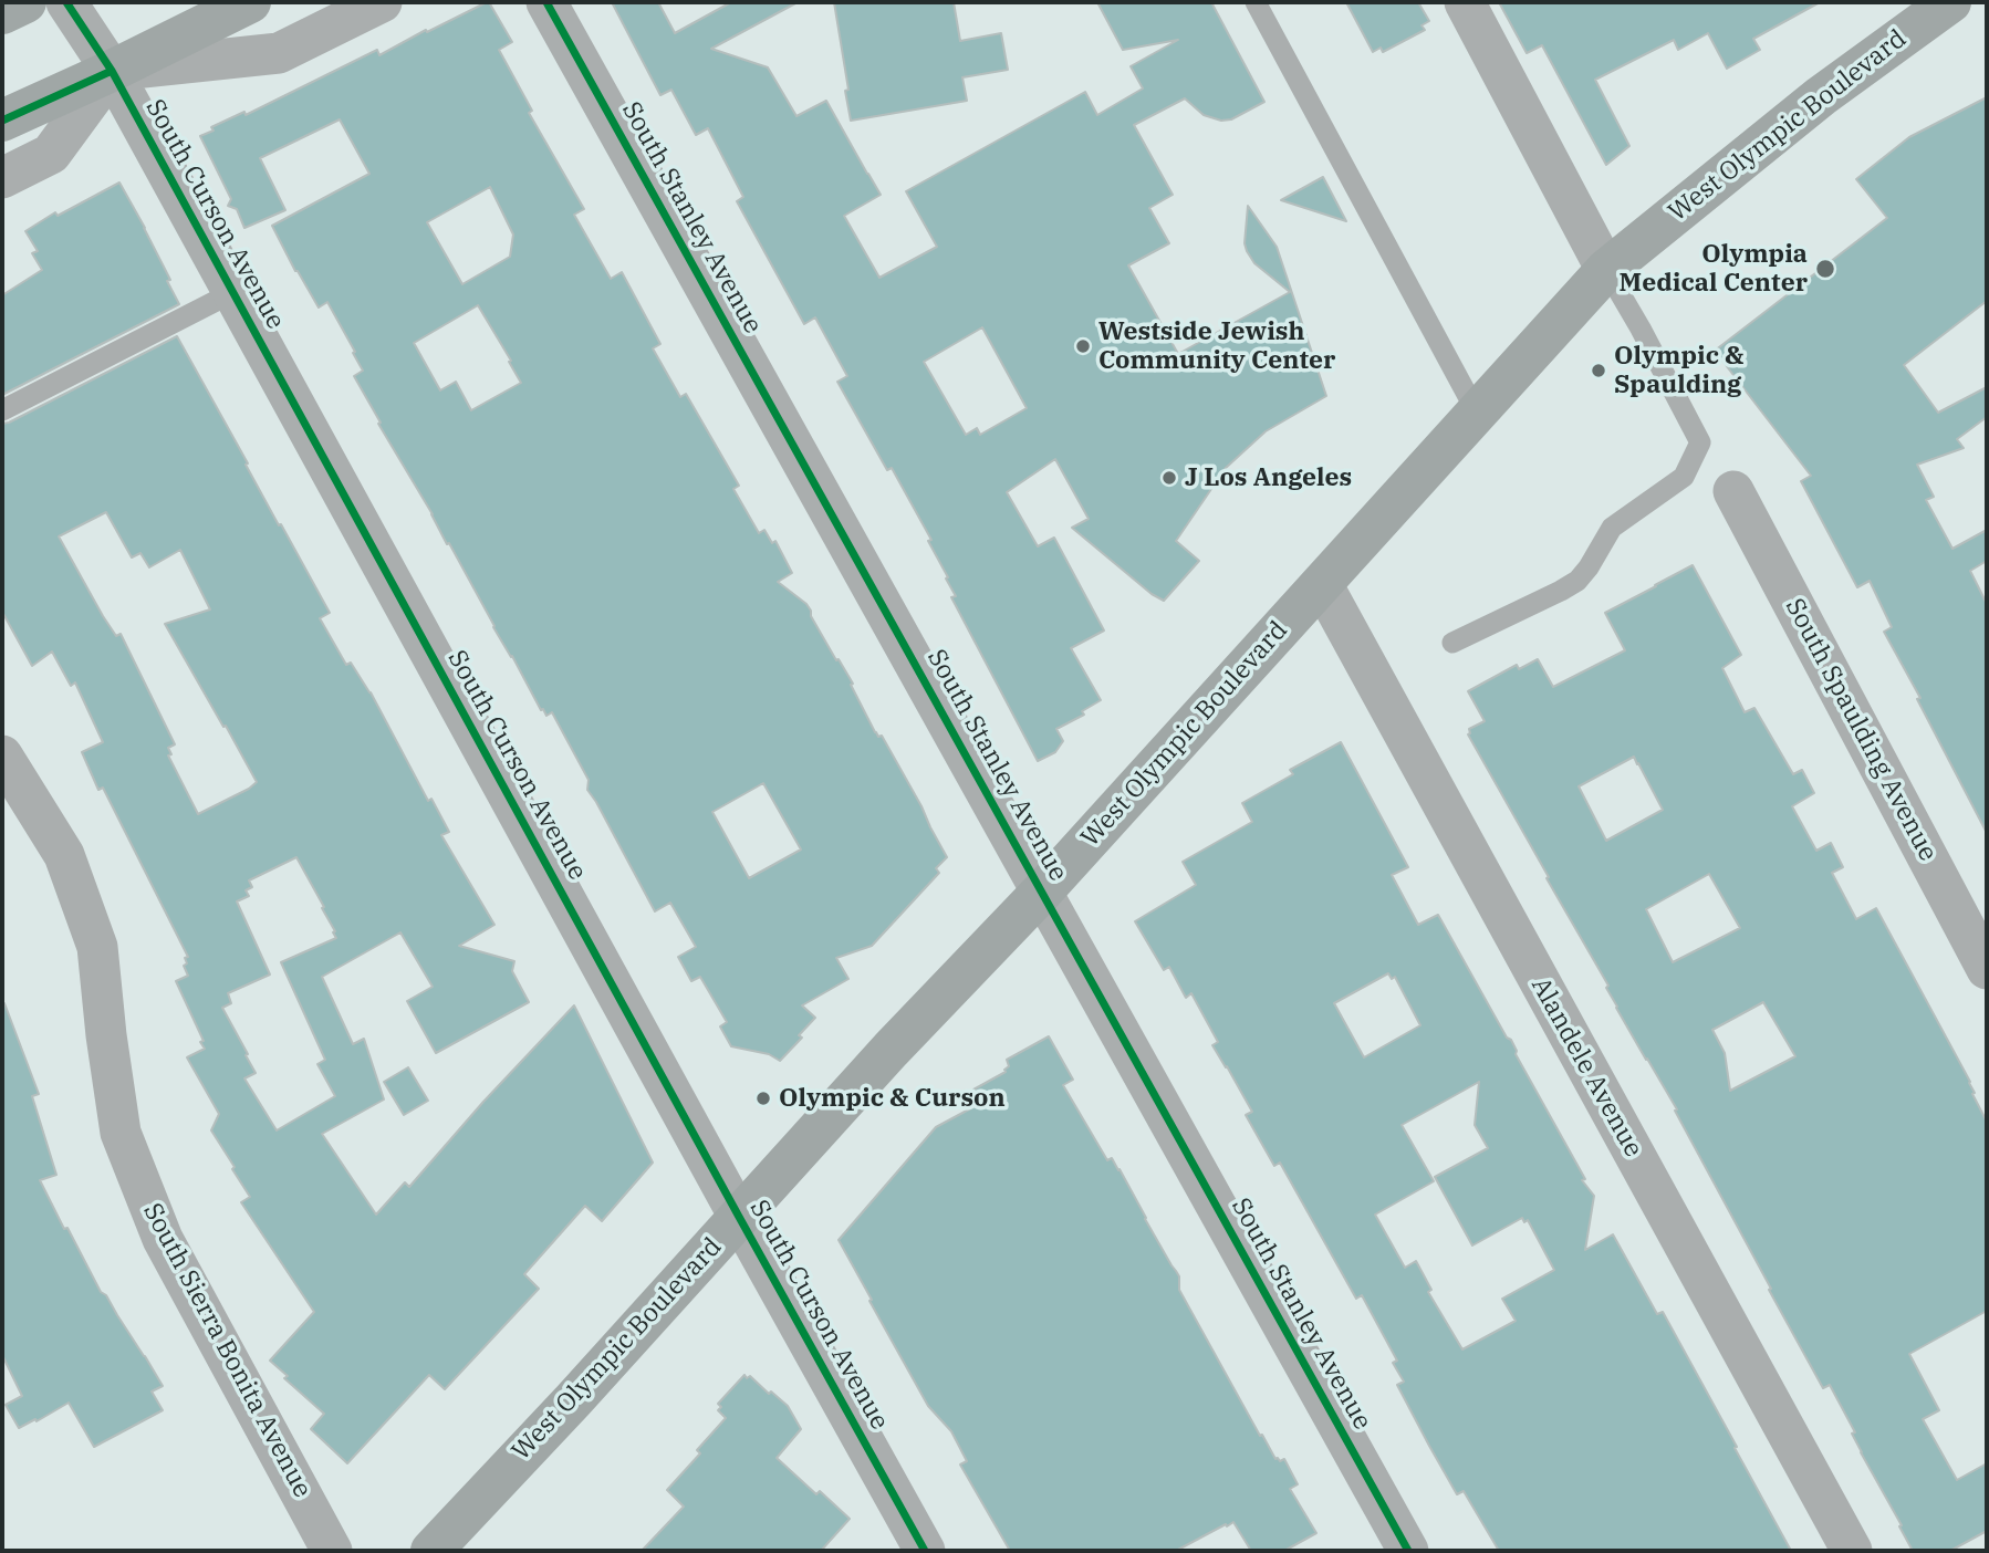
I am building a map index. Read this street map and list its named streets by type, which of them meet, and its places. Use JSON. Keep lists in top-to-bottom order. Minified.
{"streets":{"main road":["West Olympic Boulevard"],"street":["South Curson Avenue","South Stanley Avenue","South Spaulding Avenue","Alandele Avenue","South Sierra Bonita Avenue"]},"crossings":[["West Olympic Boulevard","South Curson Avenue"],["West Olympic Boulevard","South Stanley Avenue"],["West Olympic Boulevard","Alandele Avenue"]],"places":["Olympia Medical Center","Westside Jewish Community Center","Olympic & Spaulding","J Los Angeles","Olympic & Curson"]}
